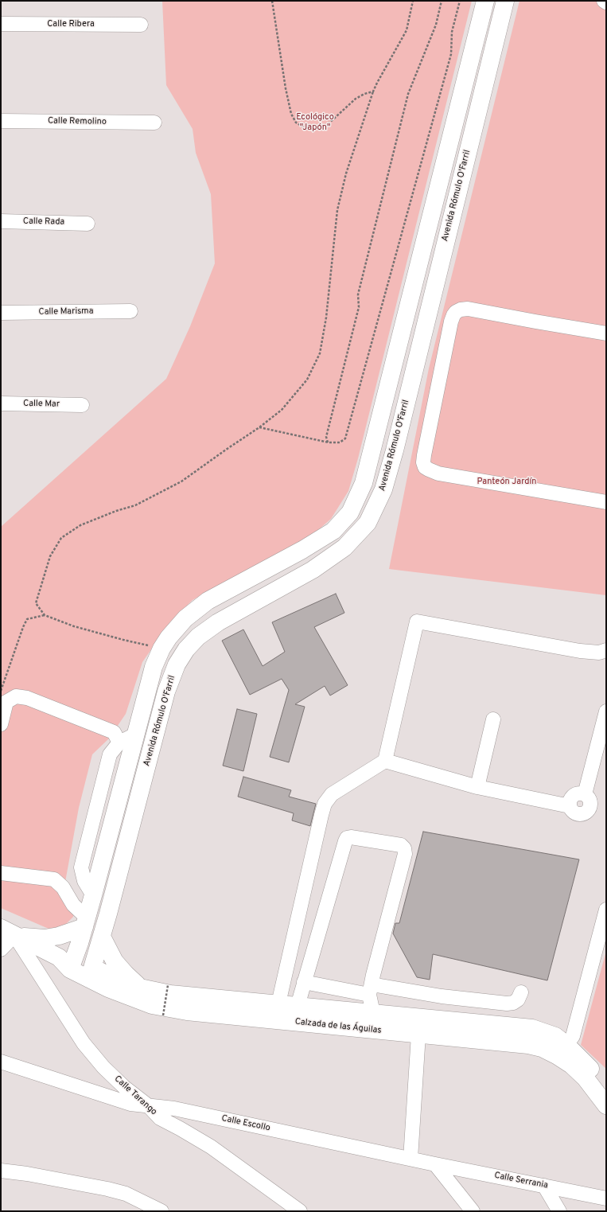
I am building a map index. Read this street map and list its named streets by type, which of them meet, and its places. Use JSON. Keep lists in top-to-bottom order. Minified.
{"streets":{"main road":["Avenida Rómulo O'Farril","Calzada de las Águilas"],"street":["Calle Ribera","Calle Remolino","Calle Rada","Calle Marisma","Calle Mar","Calle Tarango","Calle Escollo","Calle Serrania"]},"crossings":[["Avenida Rómulo O'Farril","Calzada de las Águilas"],["Calzada de las Águilas","Calle Tarango"],["Calle Tarango","Calle Escollo"],["Calle Escollo","Calle Serrania"]],"parks":["Ecológico \"Japón\"","Panteón Jardín"]}
